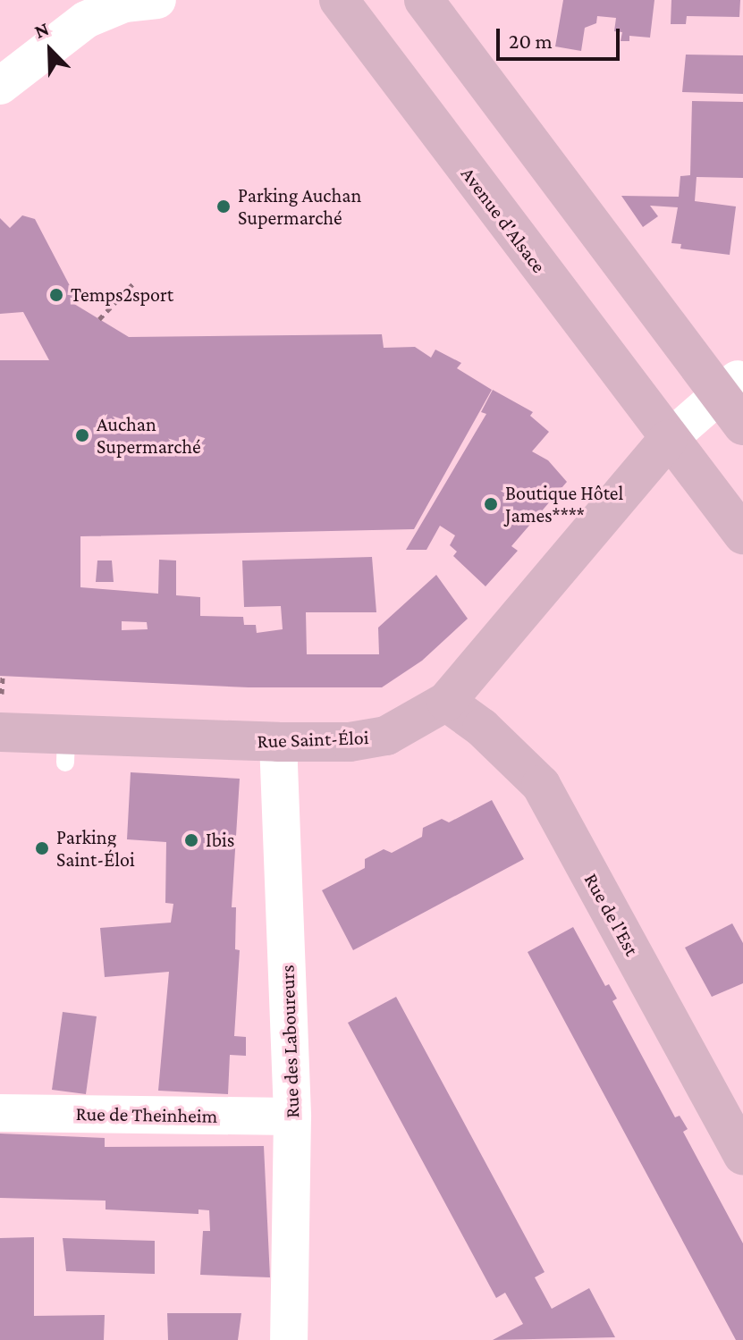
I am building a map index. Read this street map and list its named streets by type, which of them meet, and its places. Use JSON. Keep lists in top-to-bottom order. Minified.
{"streets":{"street":["Avenue d'Alsace","Rue Saint-Éloi","Rue de l'Est","Rue des Laboureurs","Rue de Theinheim"]},"crossings":[["Avenue d'Alsace","Rue Saint-Éloi"],["Rue Saint-Éloi","Rue de l'Est"],["Rue Saint-Éloi","Rue des Laboureurs"],["Rue des Laboureurs","Rue de Theinheim"]],"places":["Parking Auchan Supermarché","Temps2sport","Auchan Supermarché","Boutique Hôtel James****","Ibis","Parking Saint-Éloi"],"scale_bar":"20 m","north":"top left"}
